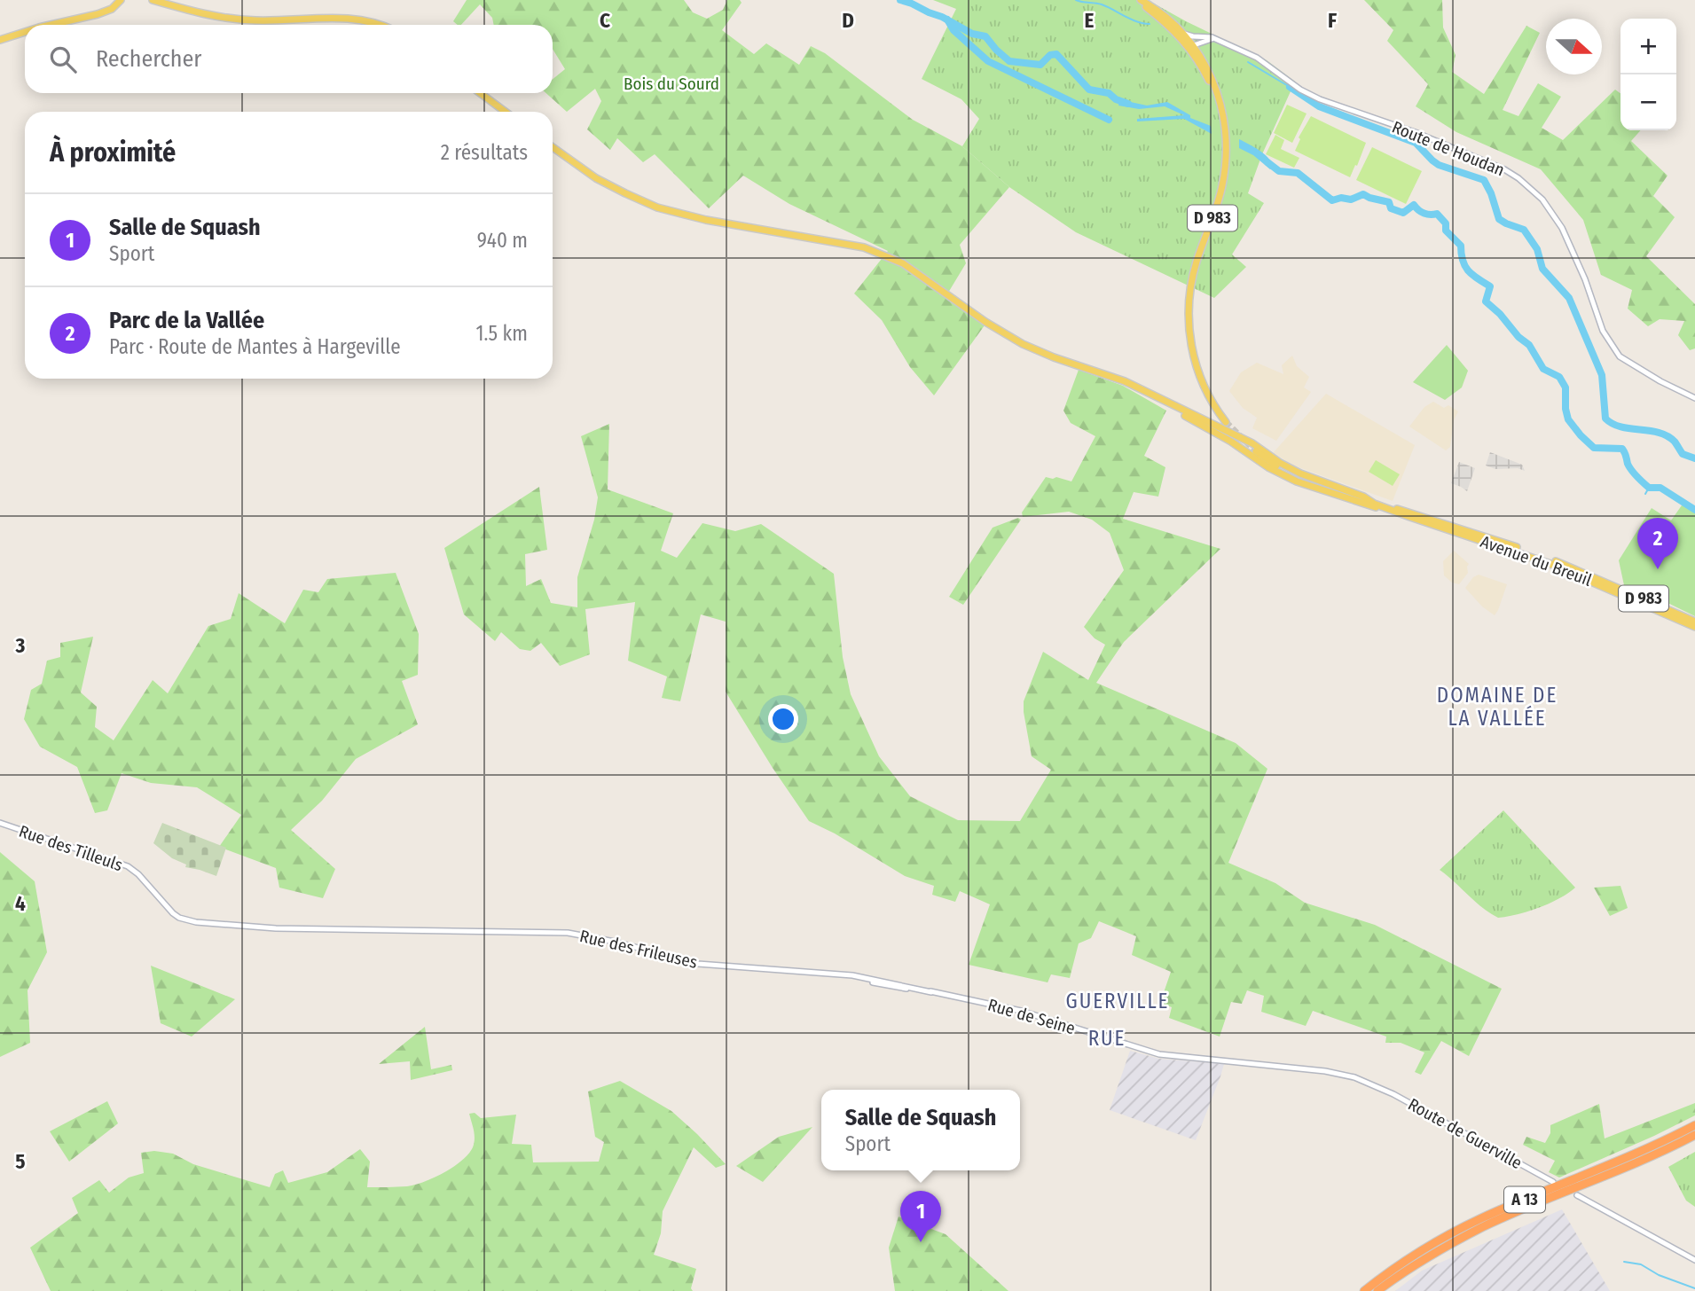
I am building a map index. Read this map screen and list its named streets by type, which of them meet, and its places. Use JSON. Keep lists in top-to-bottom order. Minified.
{"streets":{"highway":["A 13"],"main road":["D 983","Avenue du Breuil"],"street":["Route de Houdan","Rue des Tilleuls","Rue des Frileuses","Rue de Seine","Route de Guerville"]},"crossings":[["Route de Houdan","D 983"],["Rue des Tilleuls","Rue des Frileuses"],["Rue des Frileuses","Rue de Seine"],["Rue de Seine","Route de Guerville"]],"districts":["DOMAINE DE LA VALLÉE","GUERVILLE","RUE"],"parks":["Bois du Sourd"],"north":"right","page":{"map_buttons":["+","−"],"search":"Rechercher","heading":["À proximité","2 résultats"],"list":[{"mark":"1","name":"Salle de Squash","note":"Sport","value":"940 m"},{"mark":"2","name":"Parc de la Vallée","note":"Parc · Route de Mantes à Hargeville","value":"1.5 km"}],"pins":["2","1"],"popup":["Salle de Squash","Sport"]},"grid":{"columns":["C","D","E","F"],"rows":["3","4","5"]}}
